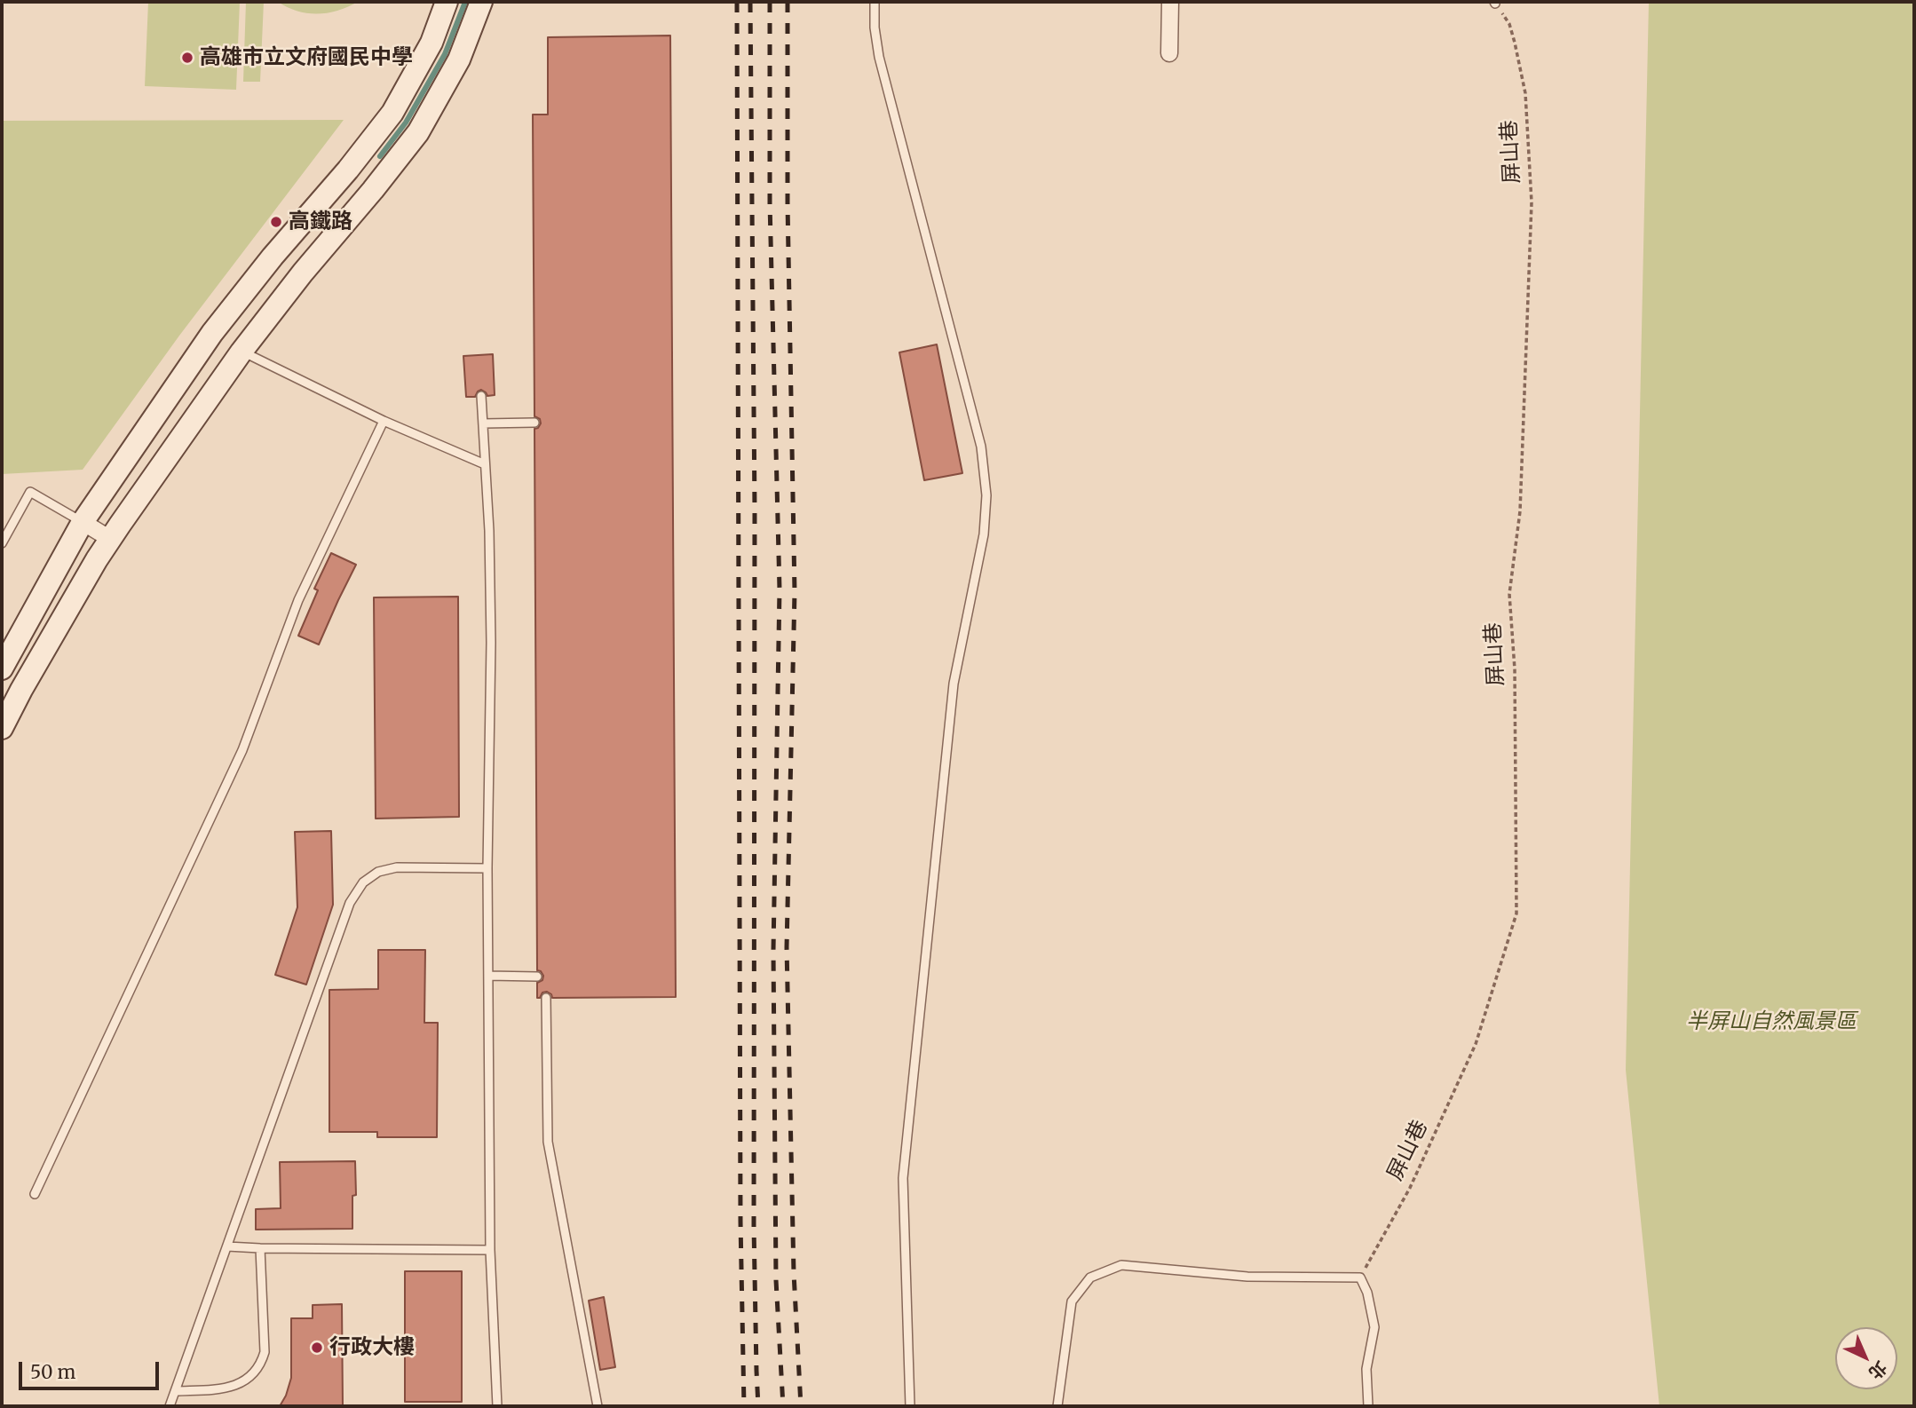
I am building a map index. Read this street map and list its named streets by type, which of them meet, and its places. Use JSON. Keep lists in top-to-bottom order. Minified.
{"streets":{"path":["屏山巷"]},"parks":["半屏山自然風景區"],"places":["高雄市立文府國民中學","高鐵路","行政大樓"],"scale_bar":"50 m","north":"bottom right"}
